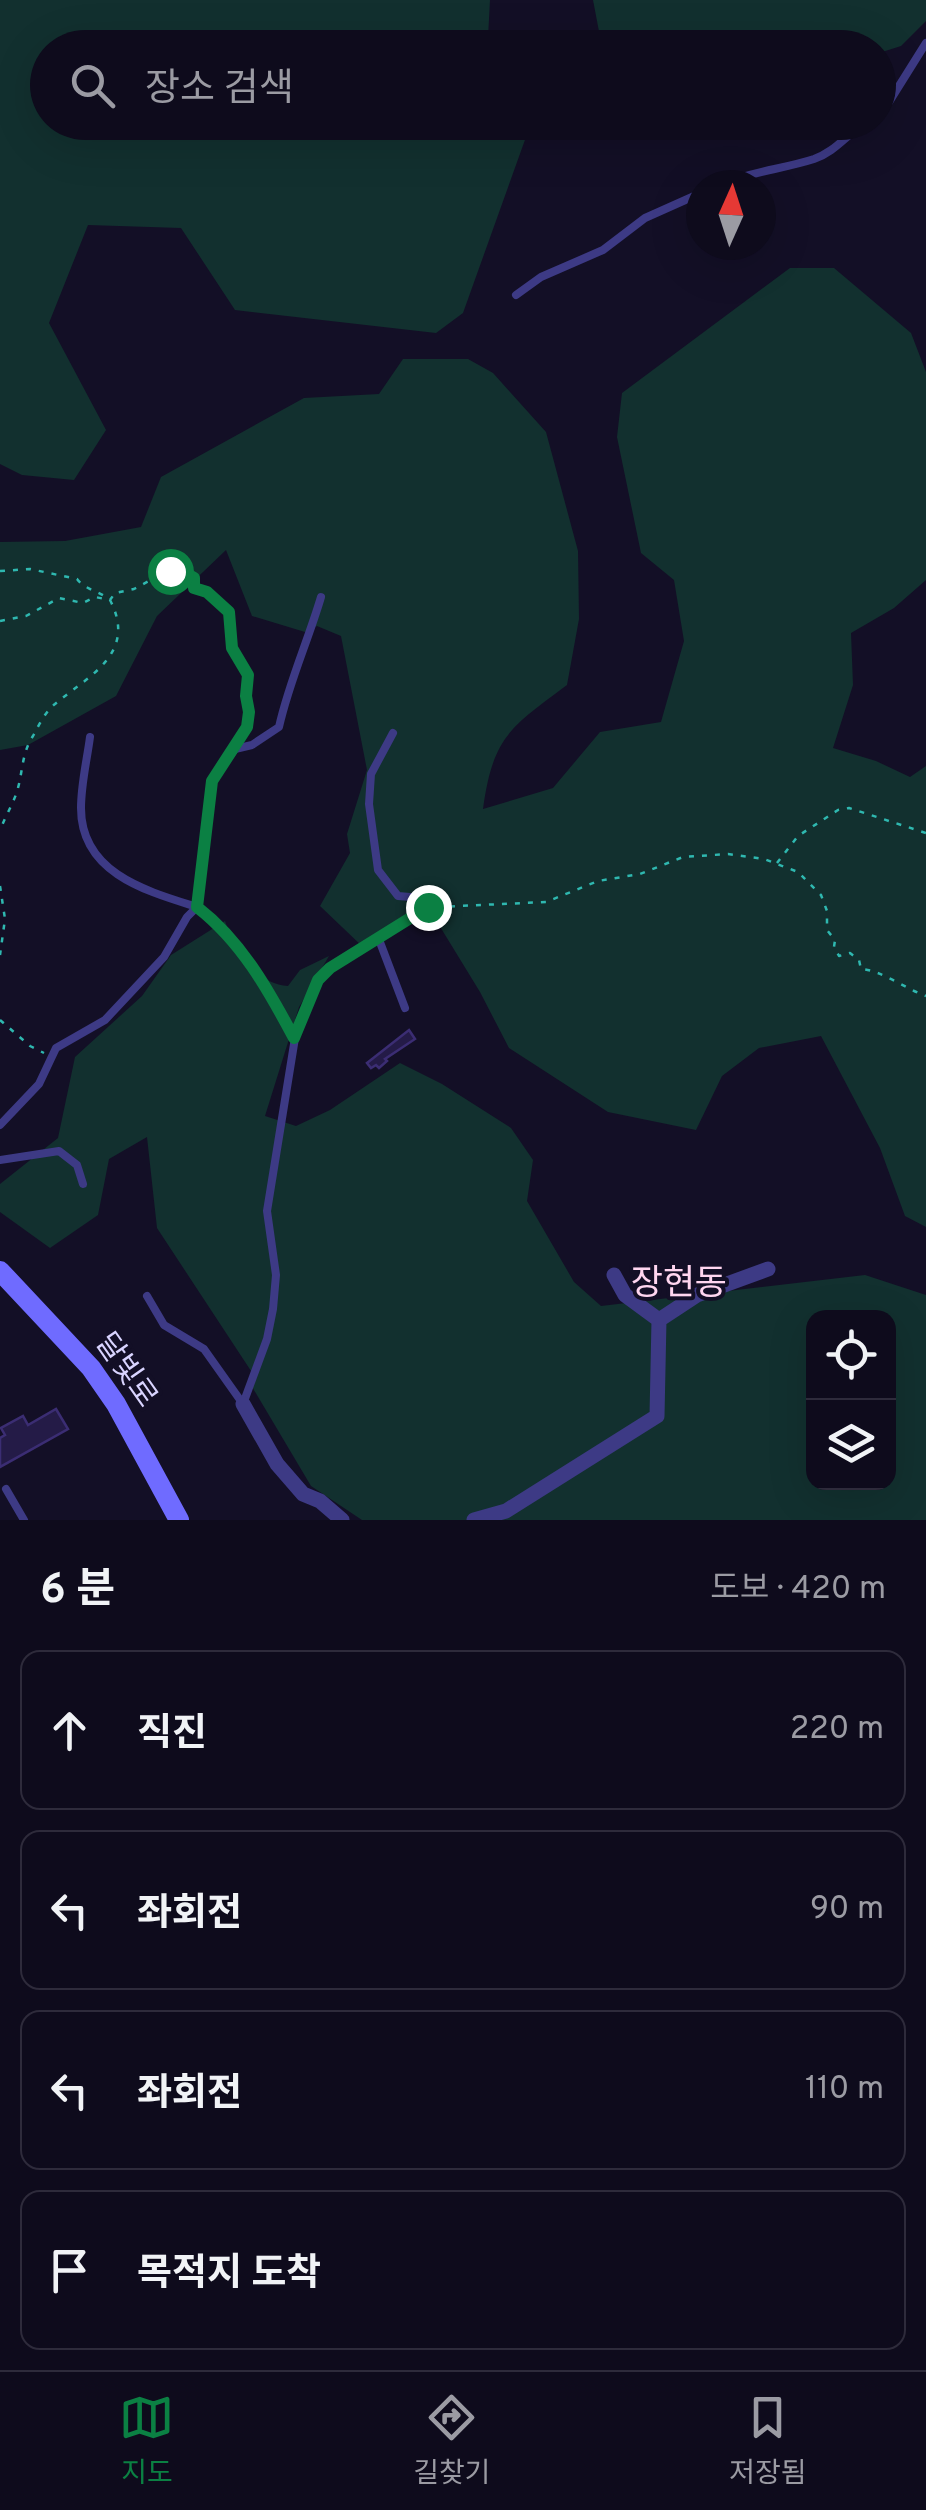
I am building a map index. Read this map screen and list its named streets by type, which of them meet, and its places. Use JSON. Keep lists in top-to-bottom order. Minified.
{"streets":{"main road":["달빛로"]},"districts":["장현동"],"north":"top","page":{"search":"장소 검색","heading":["6 분","도보 · 420 m"],"list":[["직진","220 m"],["좌회전","90 m"],["좌회전","110 m"],"목적지 도착"],"nav":["지도","길찾기","저장됨"]}}
